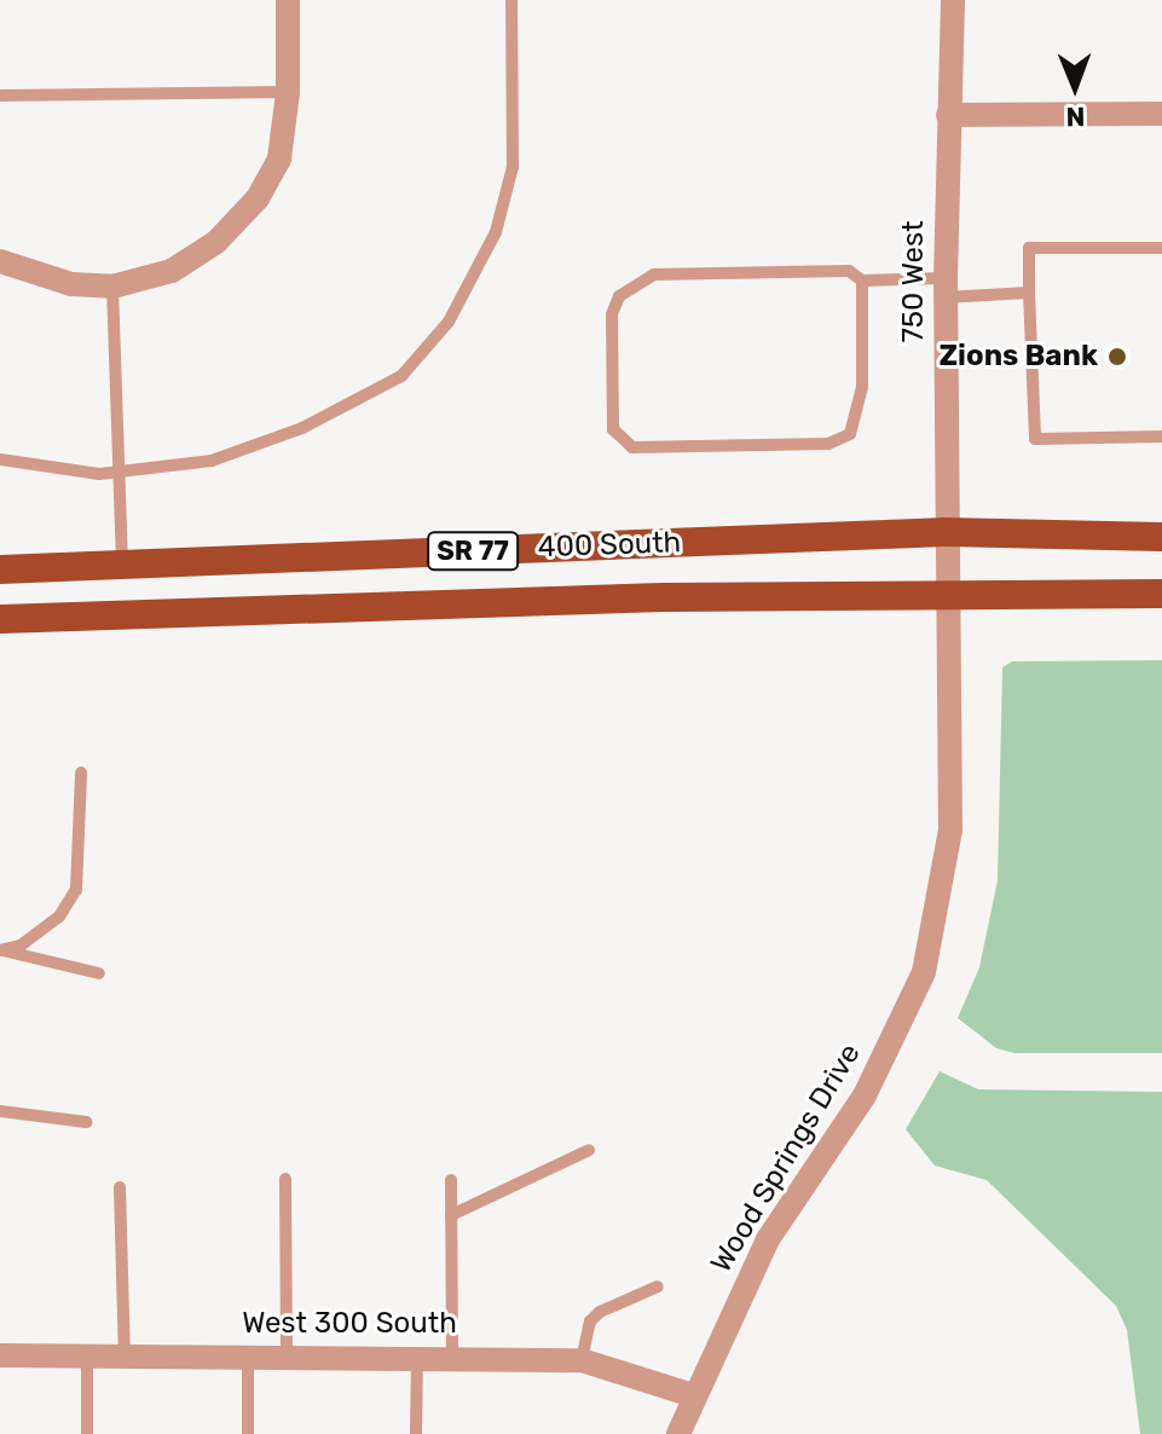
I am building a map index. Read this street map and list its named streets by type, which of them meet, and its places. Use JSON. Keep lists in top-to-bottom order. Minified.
{"streets":{"main road":["400 South","SR 77"],"street":["750 West","Wood Springs Drive","West 300 South"]},"crossings":[["750 West","400 South"],["750 West","Wood Springs Drive"],["400 South","Wood Springs Drive"],["Wood Springs Drive","West 300 South"]],"places":["Zions Bank"],"north":"bottom"}
